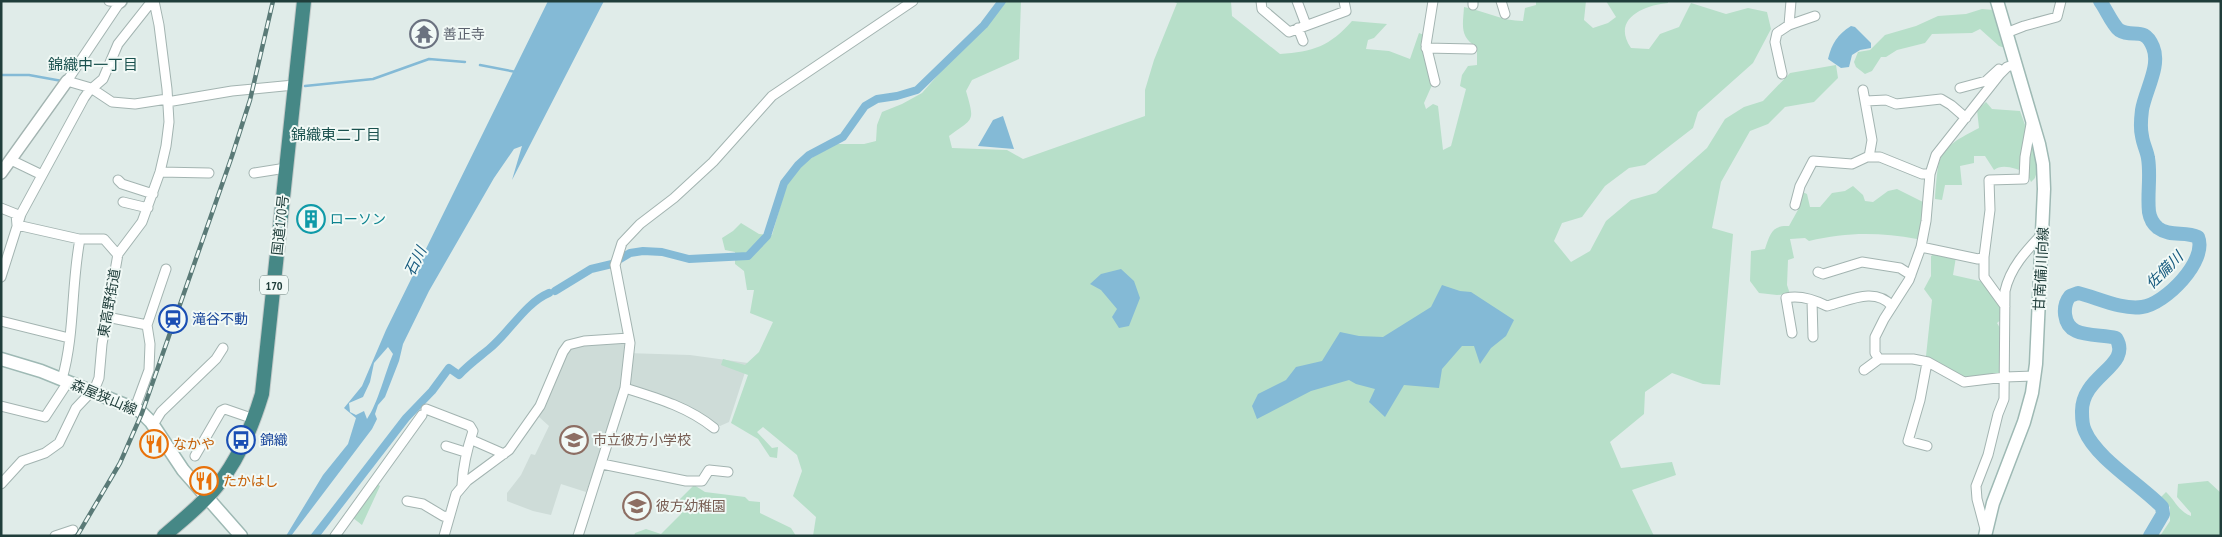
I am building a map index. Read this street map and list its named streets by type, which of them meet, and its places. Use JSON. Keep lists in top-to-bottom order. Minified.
{"streets":{"highway":["国道170号","170"],"main road":["甘南備川向線","森屋狭山線"],"street":["東高野街道"]},"crossings":[["国道170号","森屋狭山線"],["東高野街道","森屋狭山線"]],"districts":["錦織中一丁目","錦織東二丁目"],"water":["石川","佐備川"],"places":{"temple":["善正寺"],"building":["ローソン"],"station":["滝谷不動"],"bus stop":["錦織"],"school or university":["市立彼方小学校","彼方幼稚園"],"restaurant":["なかや","たかはし"]}}
